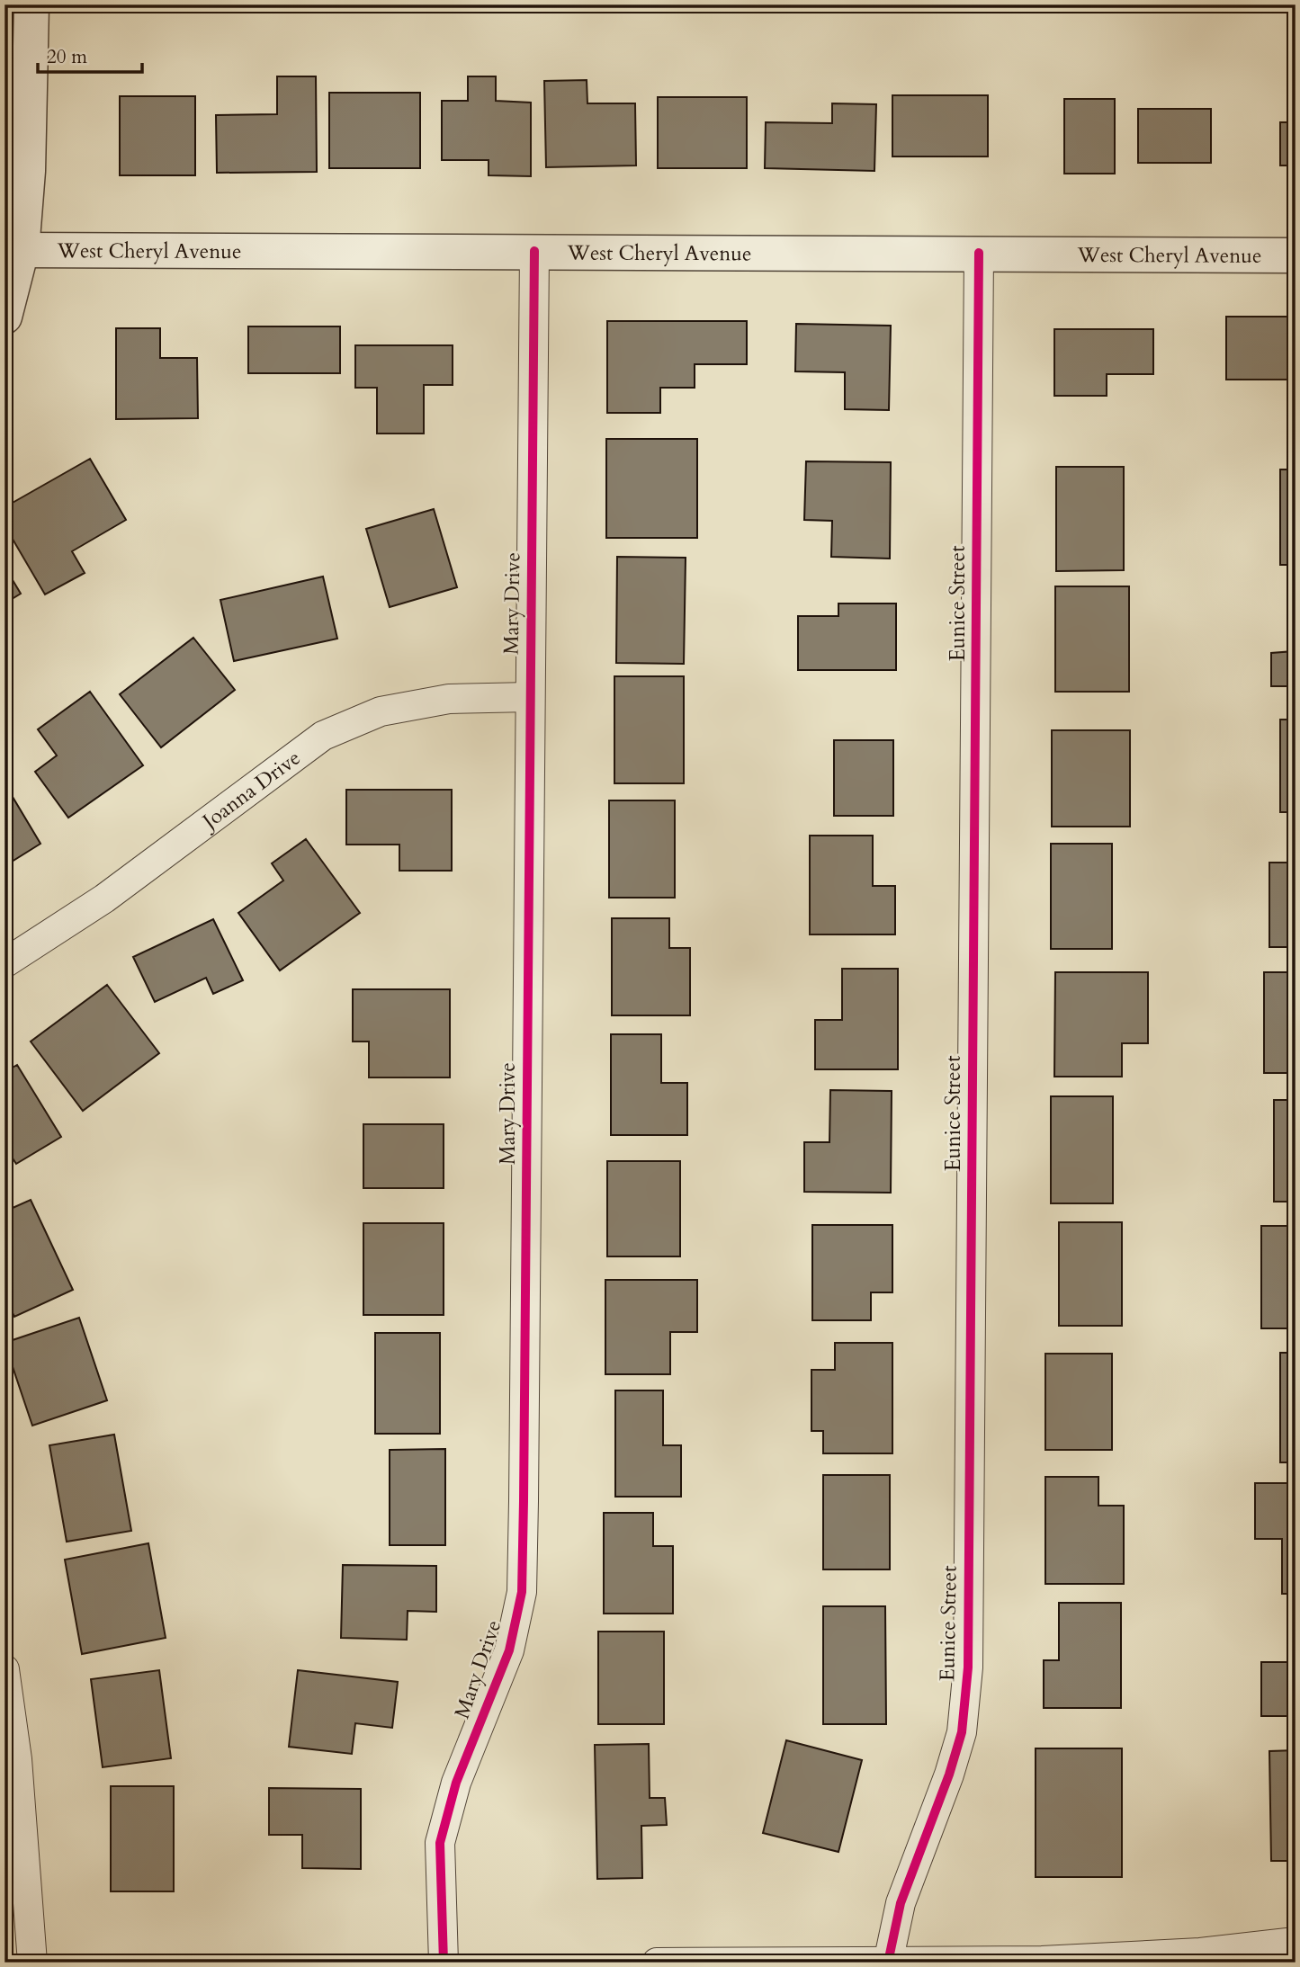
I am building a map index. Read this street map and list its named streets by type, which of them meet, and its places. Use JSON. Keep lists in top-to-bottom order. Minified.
{"streets":{"street":["West Cheryl Avenue","Mary Drive","Eunice Street","Joanna Drive"]},"crossings":[["West Cheryl Avenue","Mary Drive"],["West Cheryl Avenue","Eunice Street"],["Mary Drive","Joanna Drive"]],"scale_bar":"20 m"}
